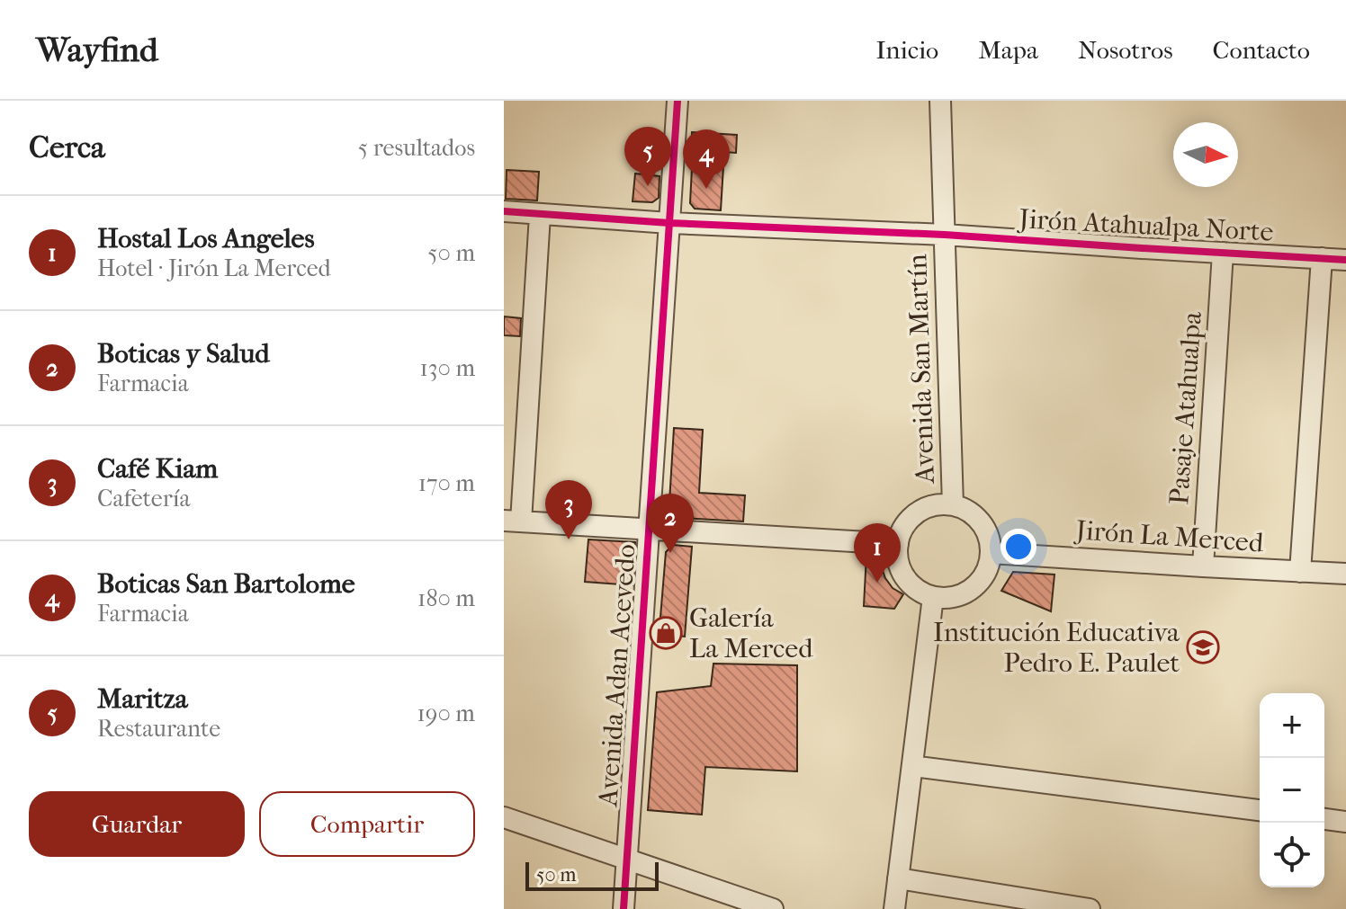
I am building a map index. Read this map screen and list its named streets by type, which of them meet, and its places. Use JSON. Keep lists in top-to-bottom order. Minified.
{"streets":{"street":["Jirón Atahualpa Norte","Avenida San Martín","Pasaje Atahualpa","Jirón La Merced","Avenida Adan Acevedo"]},"crossings":[["Jirón Atahualpa Norte","Avenida San Martín"],["Jirón Atahualpa Norte","Pasaje Atahualpa"],["Jirón Atahualpa Norte","Avenida Adan Acevedo"],["Avenida San Martín","Jirón La Merced"],["Pasaje Atahualpa","Jirón La Merced"]],"places":{"shop":["Galería La Merced"],"school or university":["Institución Educativa Pedro E. Paulet"]},"scale_bar":"50 m","north":"right","page":{"header":"Wayfind","nav":["Inicio","Mapa","Nosotros","Contacto"],"heading":["Cerca","5 resultados"],"pins":["5","4","3","2","1"],"list":[{"mark":"1","name":"Hostal Los Angeles","note":"Hotel · Jirón La Merced","value":"50 m"},{"mark":"2","name":"Boticas y Salud","note":"Farmacia","value":"130 m"},{"mark":"3","name":"Café Kiam","note":"Cafetería","value":"170 m"},{"mark":"4","name":"Boticas San Bartolome","note":"Farmacia","value":"180 m"},{"mark":"5","name":"Maritza","note":"Restaurante","value":"190 m"}],"map_buttons":["+","−"],"buttons":["Guardar","Compartir"],"scale":"50 m"}}
